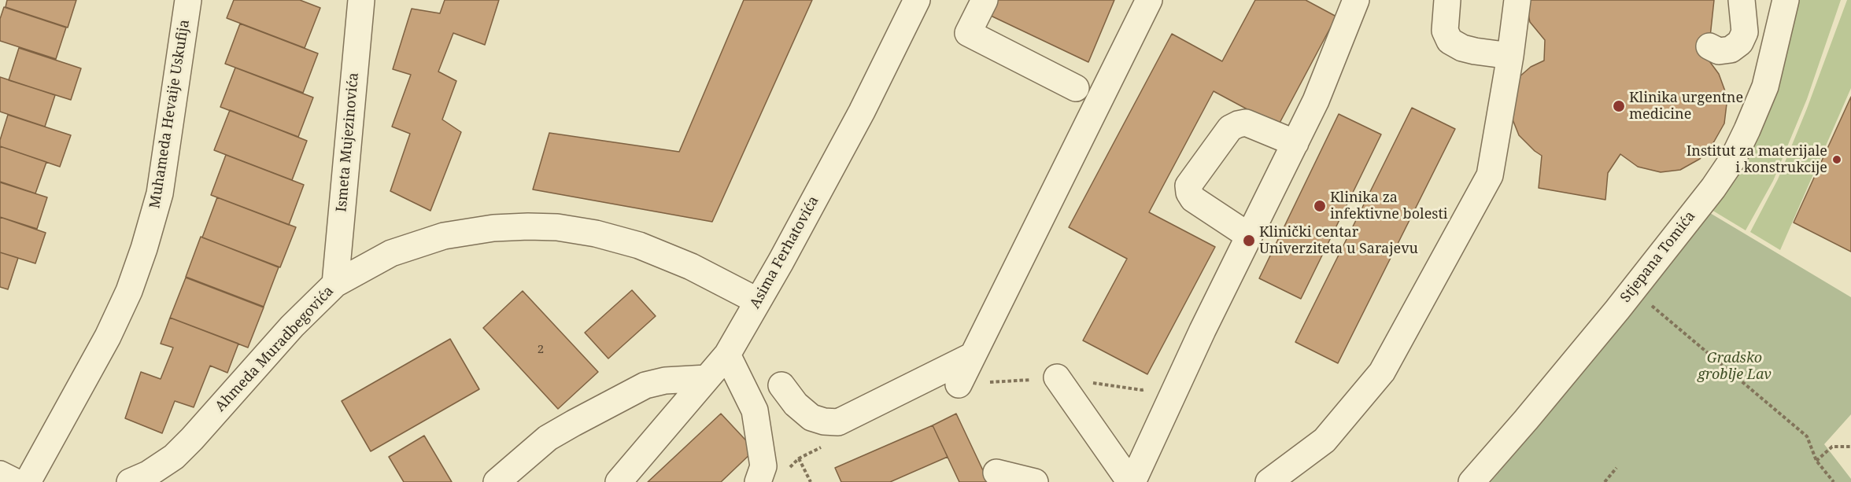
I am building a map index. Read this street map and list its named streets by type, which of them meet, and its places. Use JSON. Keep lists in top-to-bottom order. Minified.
{"streets":{"street":["Muhameda Hevaije Uskufija","Ismeta Mujezinovića","Asima Ferhatovića","Stjepana Tomića","Ahmeda Muradbegovića"]},"crossings":[["Ismeta Mujezinovića","Ahmeda Muradbegovića"],["Asima Ferhatovića","Ahmeda Muradbegovića"]],"parks":["Gradsko groblje Lav"],"places":["Klinika urgentne medicine","Institut za materijale i konstrukcije","Klinika za infektivne bolesti","Klinički centar Univerziteta u Sarajevu"],"house_numbers":["2"]}
